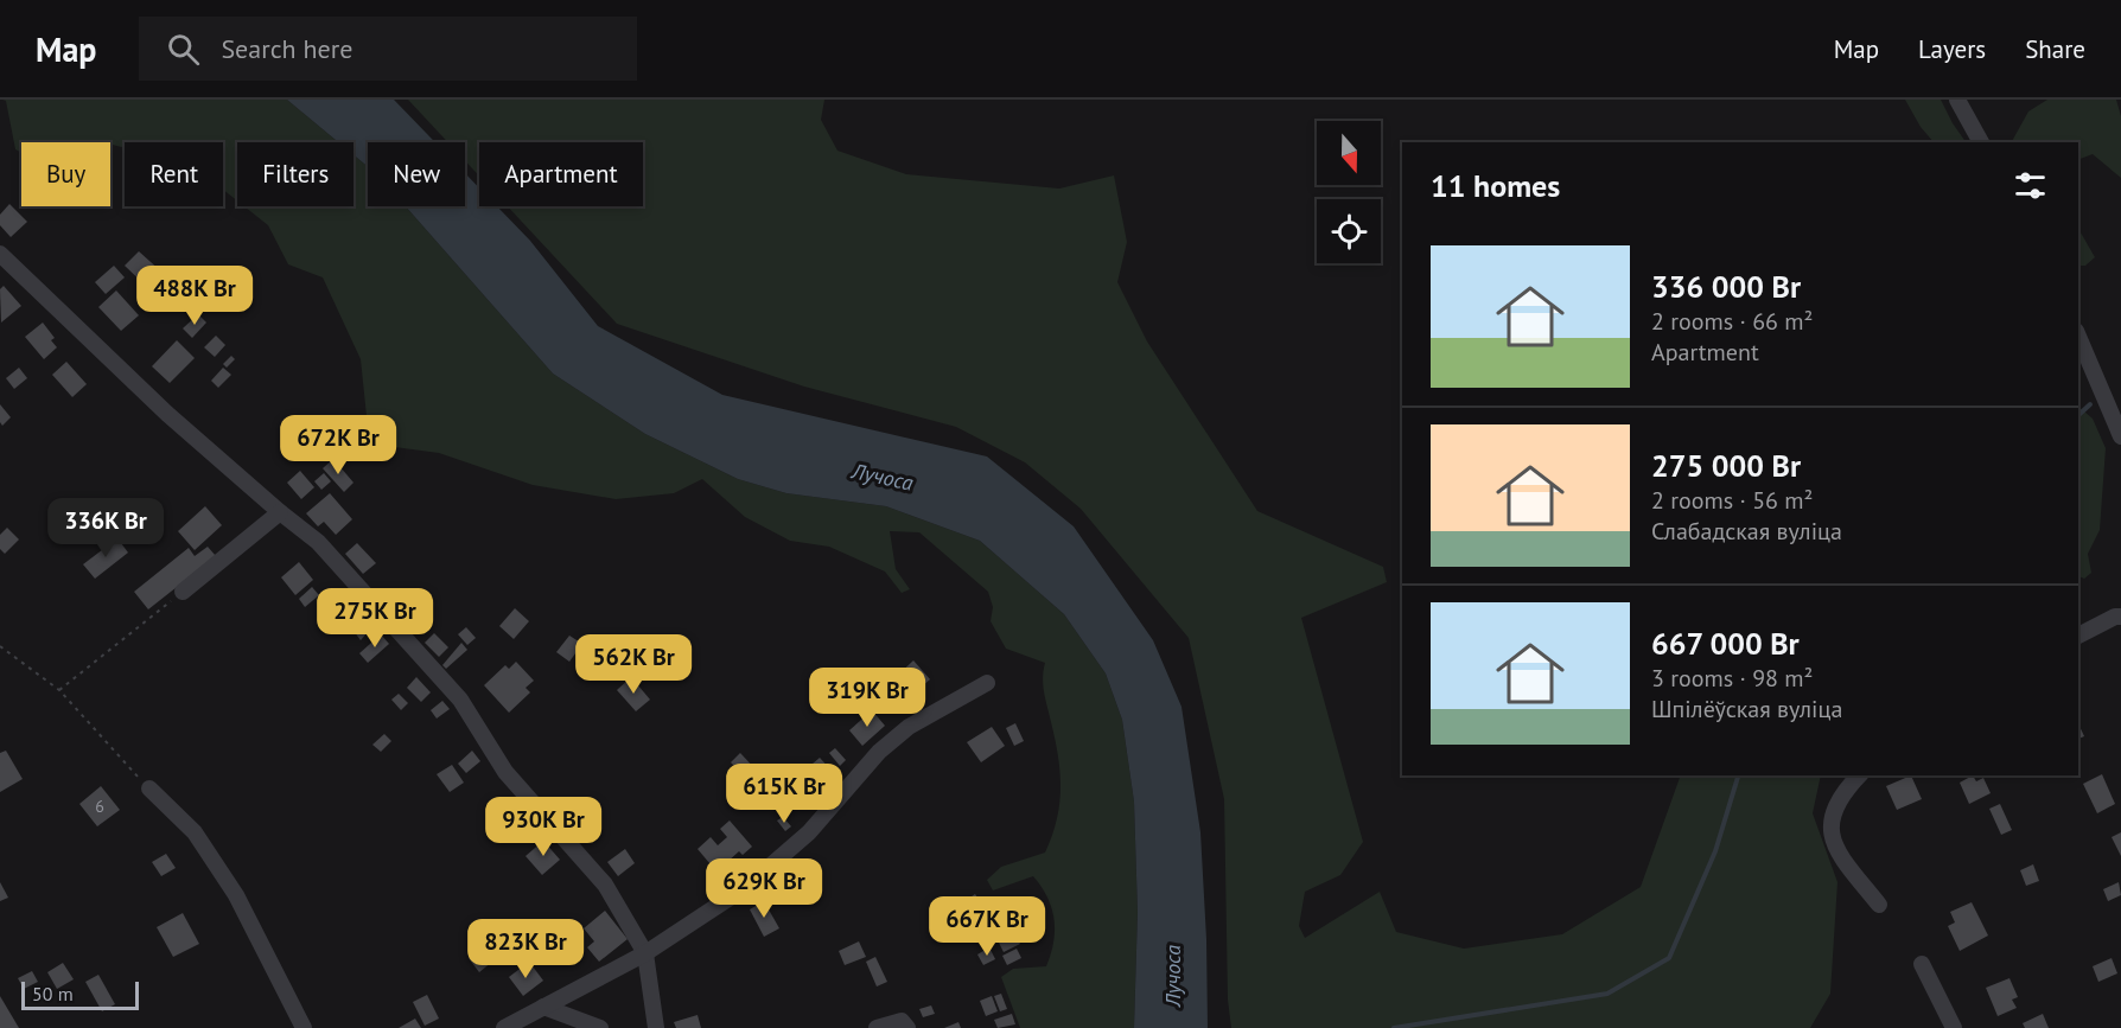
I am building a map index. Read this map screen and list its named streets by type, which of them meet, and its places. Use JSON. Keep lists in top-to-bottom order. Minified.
{"water":["Лучоса"],"house_numbers":["6"],"scale_bar":"50 m","north":"bottom","page":{"header":"Map","search":"Search here","nav":["Map","Layers","Share"],"chip":["Buy","Rent","Filters","New","Apartment"],"heading":"11 homes","list":[{"name":"336 000 Br","note":"2 rooms · 66 m² · Apartment"},{"name":"275 000 Br","note":"2 rooms · 56 m² · Слабадская вуліца"},{"name":"667 000 Br","note":"3 rooms · 98 m² · Шпілёўская вуліца"}],"price":["488K Br","672K Br","336K Br","275K Br","562K Br","319K Br","615K Br","930K Br","629K Br","667K Br","823K Br"],"scale":"50 m"}}
